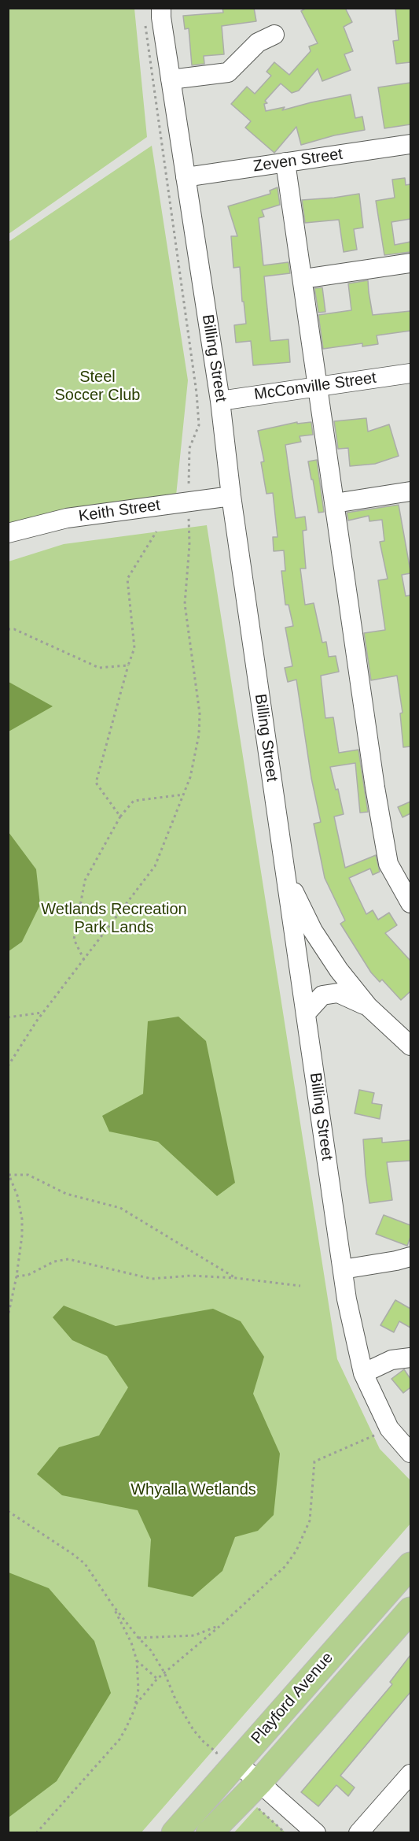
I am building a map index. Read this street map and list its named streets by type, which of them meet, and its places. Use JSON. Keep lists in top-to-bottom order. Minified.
{"streets":{"highway":["Playford Avenue"],"street":["Zeven Street","Billing Street","McConville Street","Keith Street"]},"crossings":[["Zeven Street","Billing Street"],["Billing Street","McConville Street"],["Billing Street","Keith Street"]],"parks":["Steel Soccer Club","Wetlands Recreation Park Lands","Whyalla Wetlands"]}
